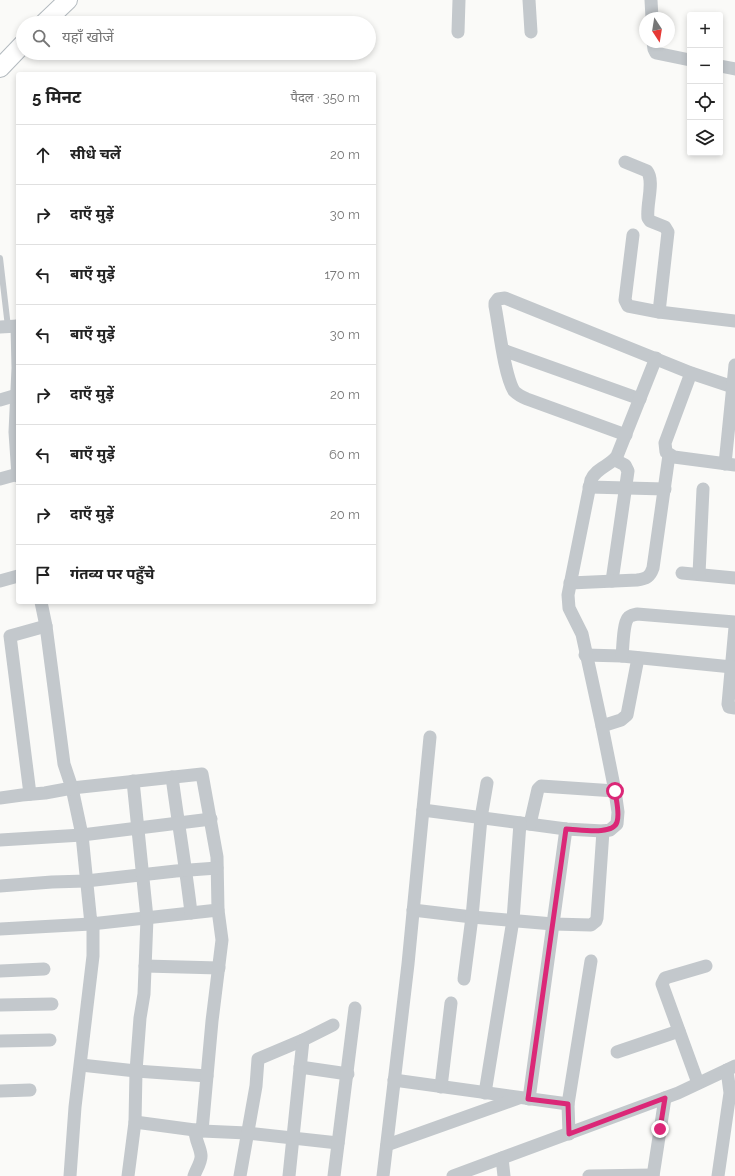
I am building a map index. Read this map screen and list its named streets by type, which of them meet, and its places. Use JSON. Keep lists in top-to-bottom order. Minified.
{"north":"bottom","page":{"map_buttons":["+","−"],"search":"यहाँ खोजें","heading":["5 मिनट","पैदल · 350 m"],"list":[["सीधे चलें","20 m"],["दाएँ मुड़ें","30 m"],["बाएँ मुड़ें","170 m"],["बाएँ मुड़ें","30 m"],["दाएँ मुड़ें","20 m"],["बाएँ मुड़ें","60 m"],["दाएँ मुड़ें","20 m"],"गंतव्य पर पहुँचे"]}}
